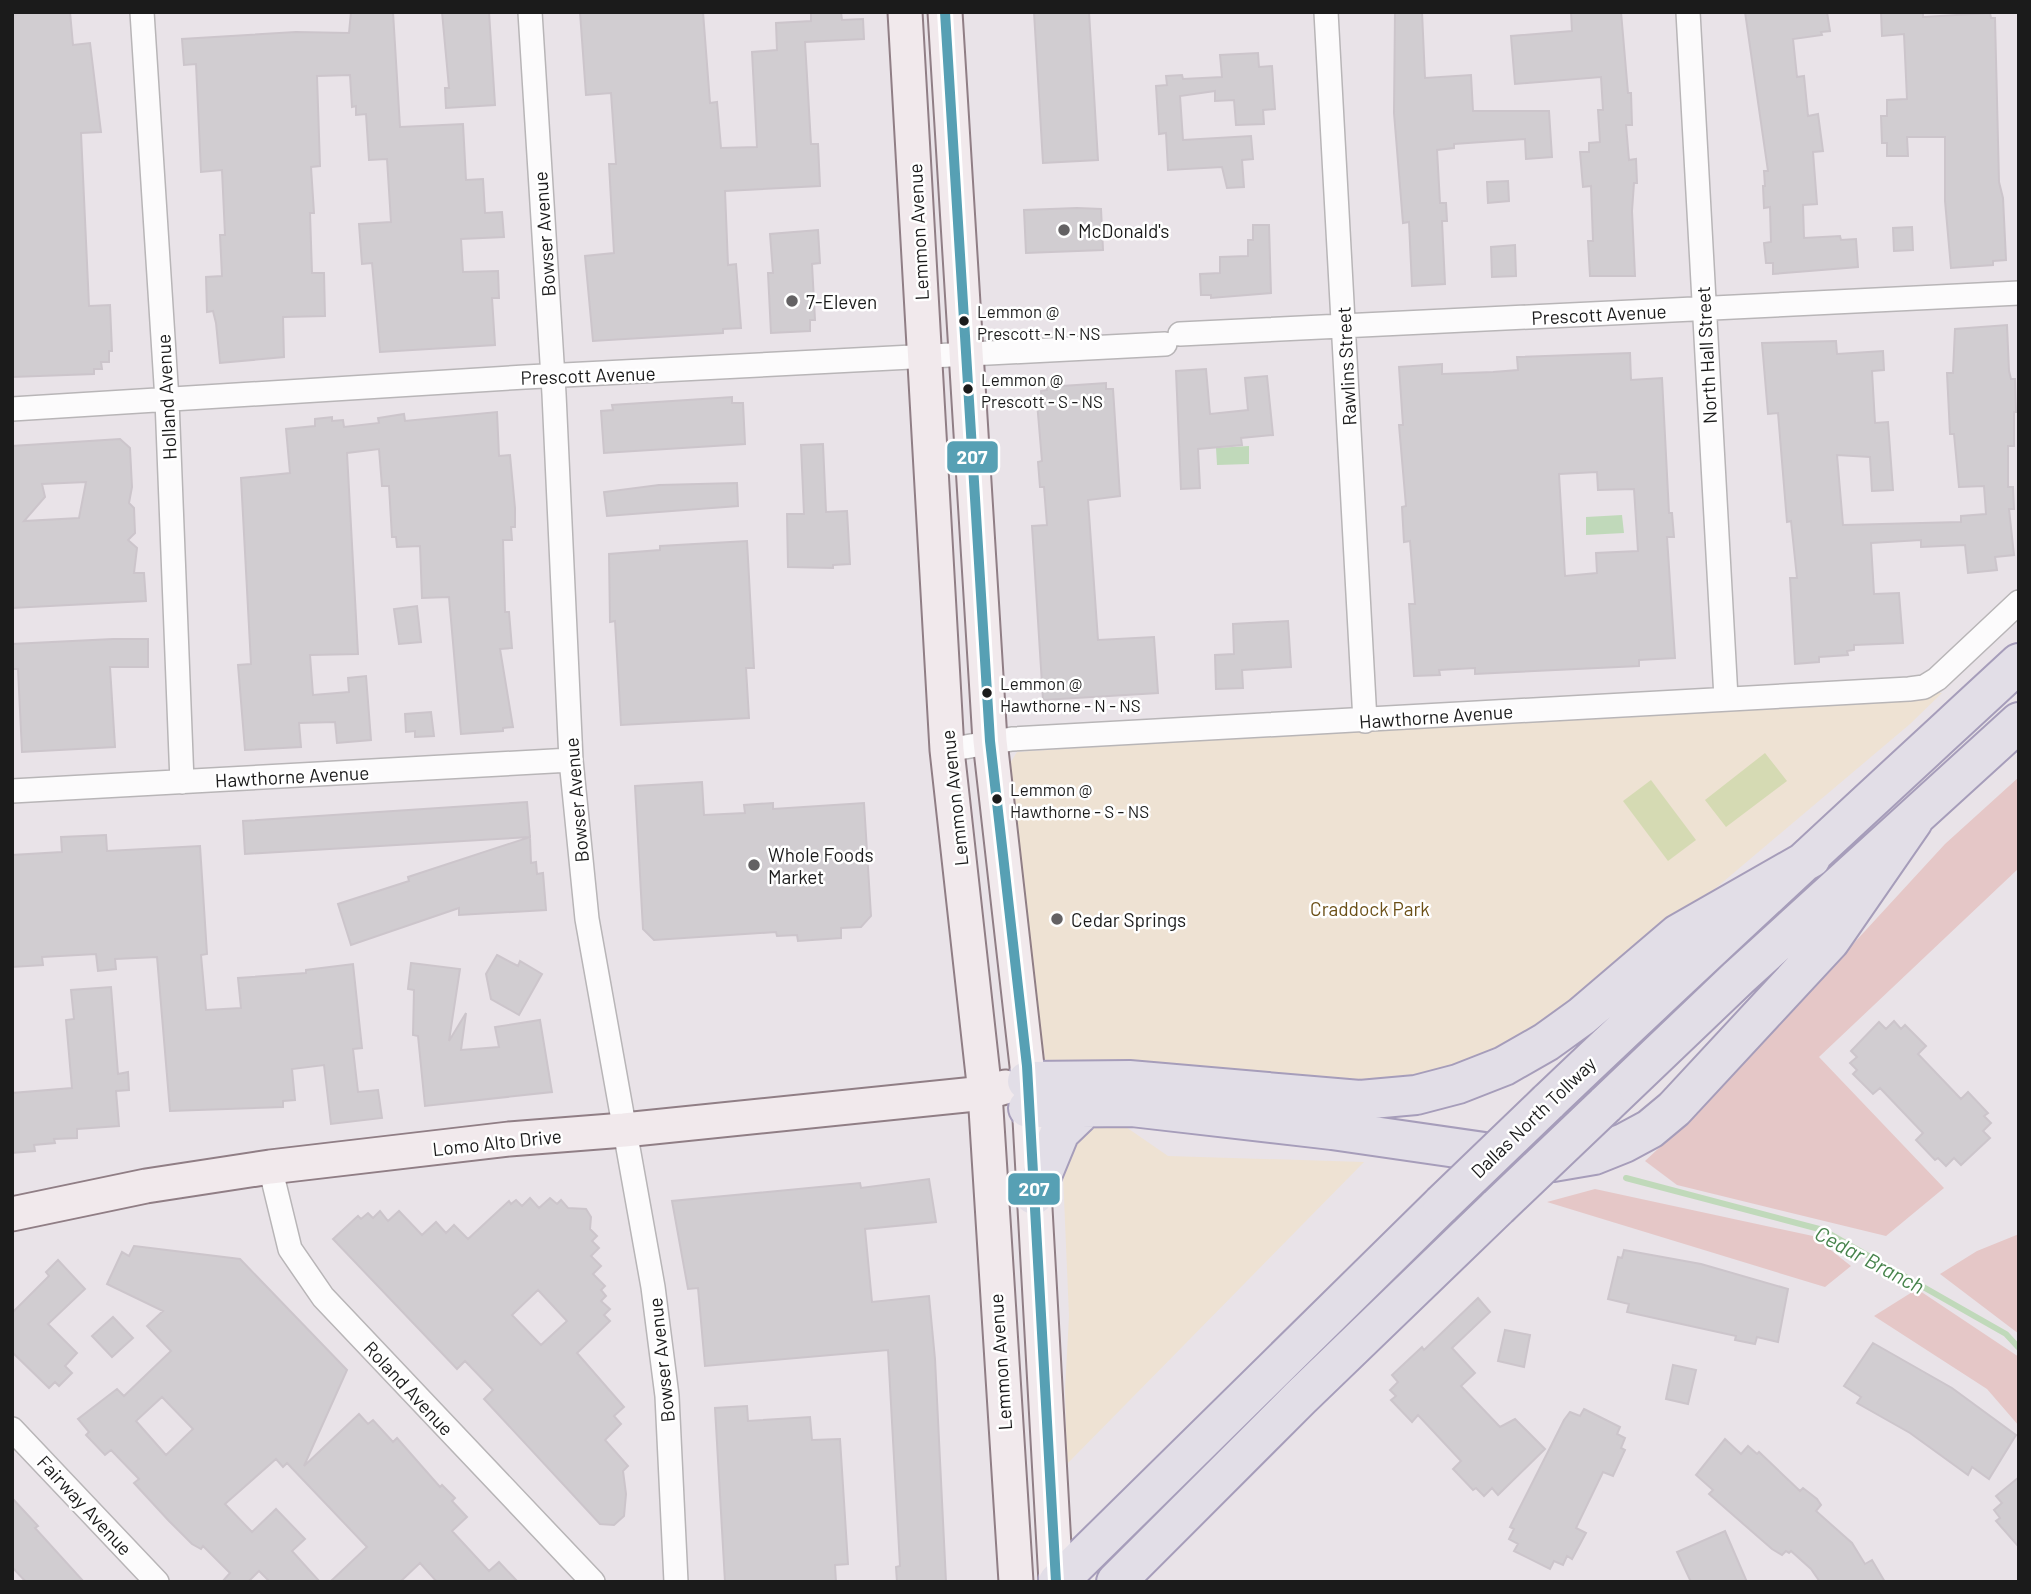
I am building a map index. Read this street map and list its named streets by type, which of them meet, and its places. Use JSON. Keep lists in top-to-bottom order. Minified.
{"streets":{"highway":["Dallas North Tollway"],"main road":["Lemmon Avenue","Lomo Alto Drive"],"street":["Bowser Avenue","Prescott Avenue","North Hall Street","Rawlins Street","Holland Avenue","Hawthorne Avenue","Roland Avenue","Fairway Avenue"]},"crossings":[["Lemmon Avenue","Prescott Avenue"],["Lemmon Avenue","Hawthorne Avenue"],["Lemmon Avenue","Dallas North Tollway"],["Lemmon Avenue","Lomo Alto Drive"],["Bowser Avenue","Prescott Avenue"],["Bowser Avenue","Hawthorne Avenue"],["Bowser Avenue","Lomo Alto Drive"],["Prescott Avenue","North Hall Street"],["Prescott Avenue","Rawlins Street"],["Prescott Avenue","Holland Avenue"],["North Hall Street","Hawthorne Avenue"],["Rawlins Street","Hawthorne Avenue"],["Holland Avenue","Hawthorne Avenue"],["Lomo Alto Drive","Roland Avenue"]],"water":["Cedar Branch"],"parks":["Craddock Park"],"places":["McDonald's","7-Eleven","Lemmon @ Prescott - N - NS","Lemmon @ Prescott - S - NS","Lemmon @ Hawthorne - N - NS","Lemmon @ Hawthorne - S - NS","Whole Foods Market","Cedar Springs"],"lines":["transit line 207"]}
